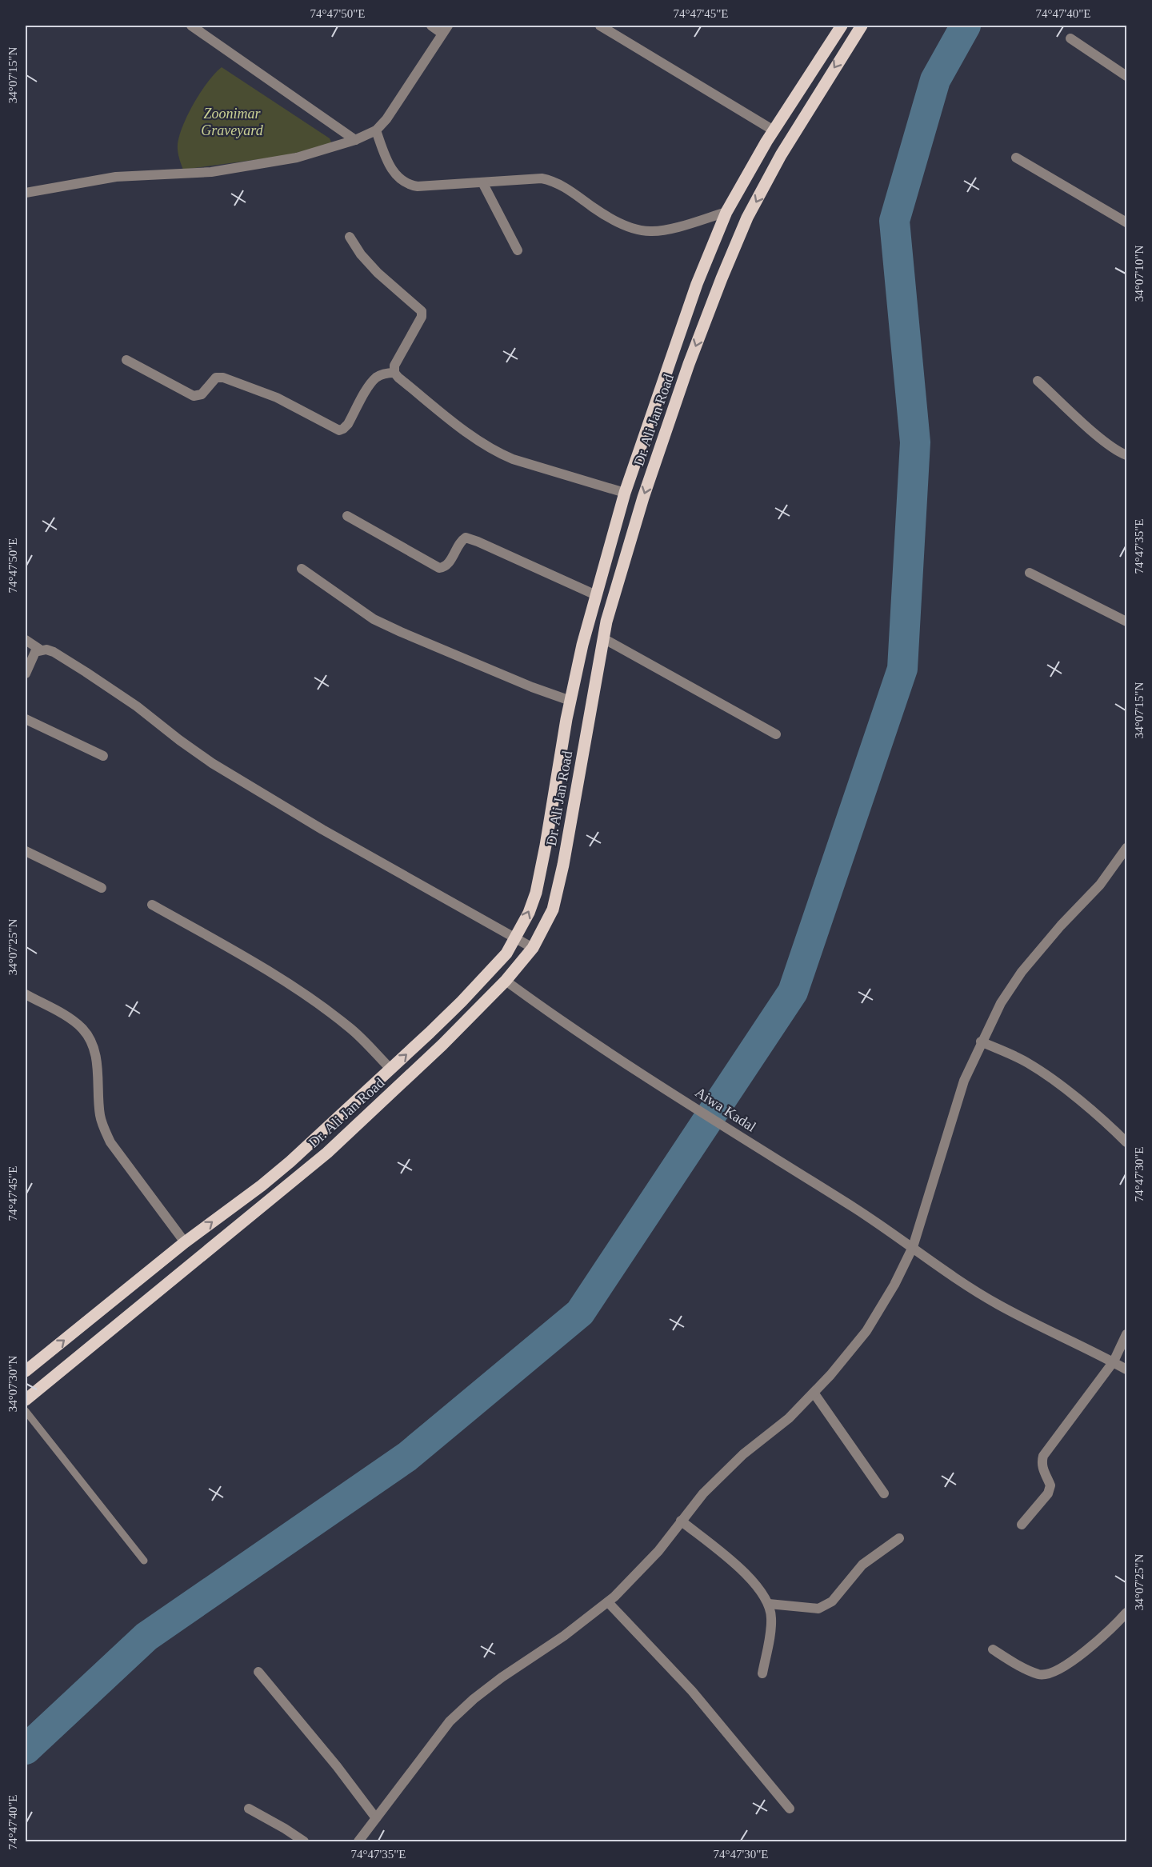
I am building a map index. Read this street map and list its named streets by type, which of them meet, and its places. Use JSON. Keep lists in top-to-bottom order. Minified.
{"streets":{"main road":["Dr. Ali Jan Road"],"street":["Aiwa Kadal"]},"crossings":[["Dr. Ali Jan Road","Aiwa Kadal"]],"parks":["Zoonimar Graveyard"],"coordinates":["74°47'50\"E","74°47'45\"E","74°47'40\"E","34°07'15\"N","34°07'10\"N","74°47'35\"E","34°07'25\"N","74°47'30\"E","34°07'30\"N"]}
